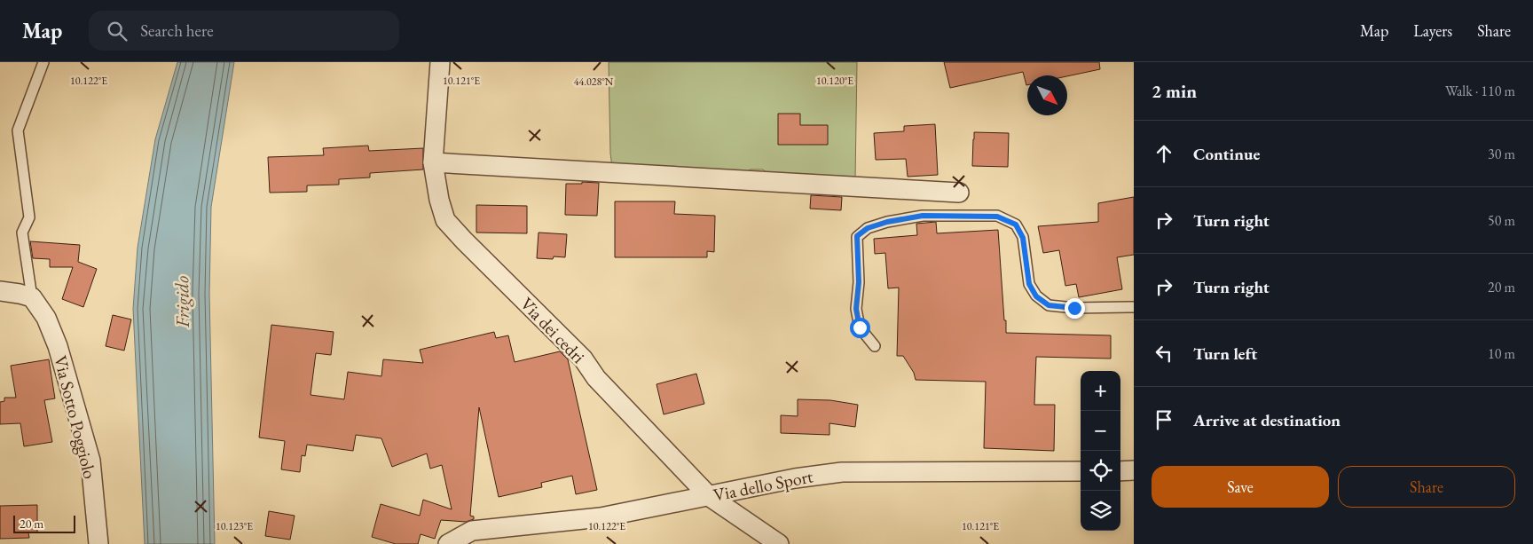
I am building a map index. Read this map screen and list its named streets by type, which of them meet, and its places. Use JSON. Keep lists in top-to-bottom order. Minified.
{"streets":{"street":["Via dei cedri","Via Sotto Poggiolo","Via dello Sport"]},"crossings":[["Via dei cedri","Via dello Sport"]],"water":["Frigido"],"scale_bar":"20 m","north":"bottom right","page":{"header":"Map","search":"Search here","nav":["Map","Layers","Share"],"heading":["2 min","Walk · 110 m"],"list":[["Continue","30 m"],["Turn right","50 m"],["Turn right","20 m"],["Turn left","10 m"],"Arrive at destination"],"map_buttons":["+","−"],"buttons":["Save","Share"],"scale":"20 m"},"coordinates":["10.122°E","10.121°E","10.120°E","44.028°N","10.123°E"]}
